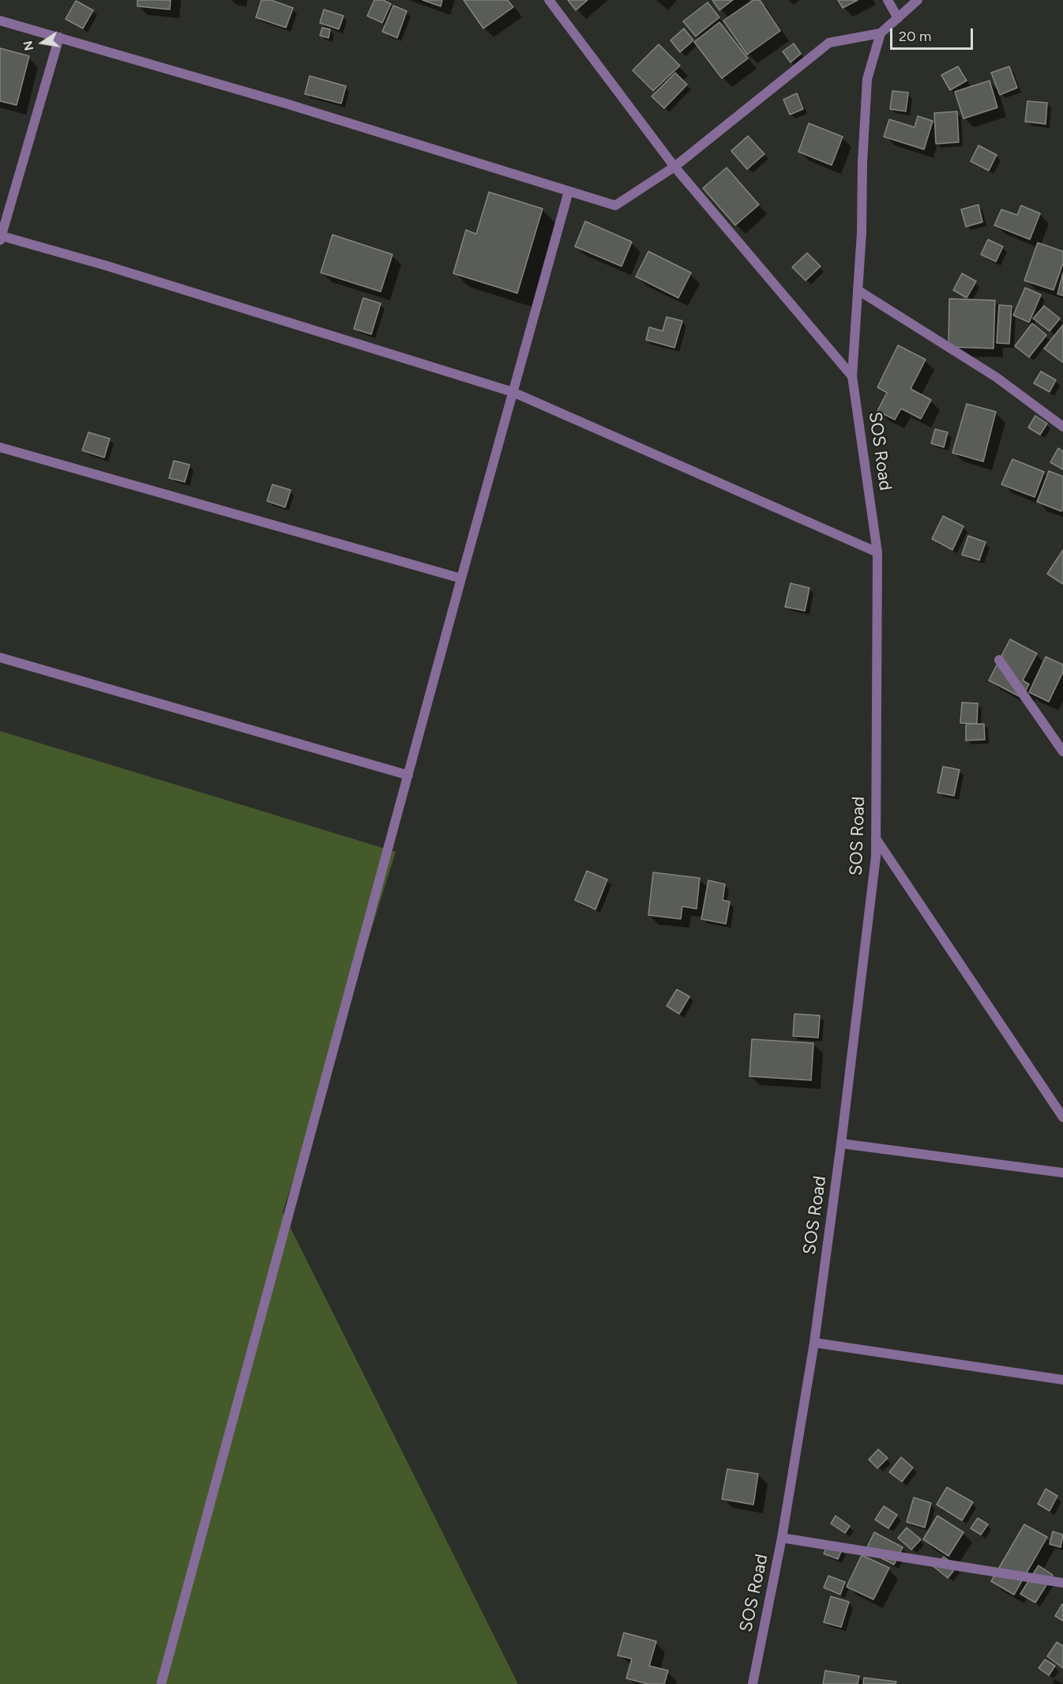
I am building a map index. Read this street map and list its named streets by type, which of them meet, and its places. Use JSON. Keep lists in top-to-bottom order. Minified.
{"streets":{"street":["SOS Road"]},"scale_bar":"20 m","north":"left"}
